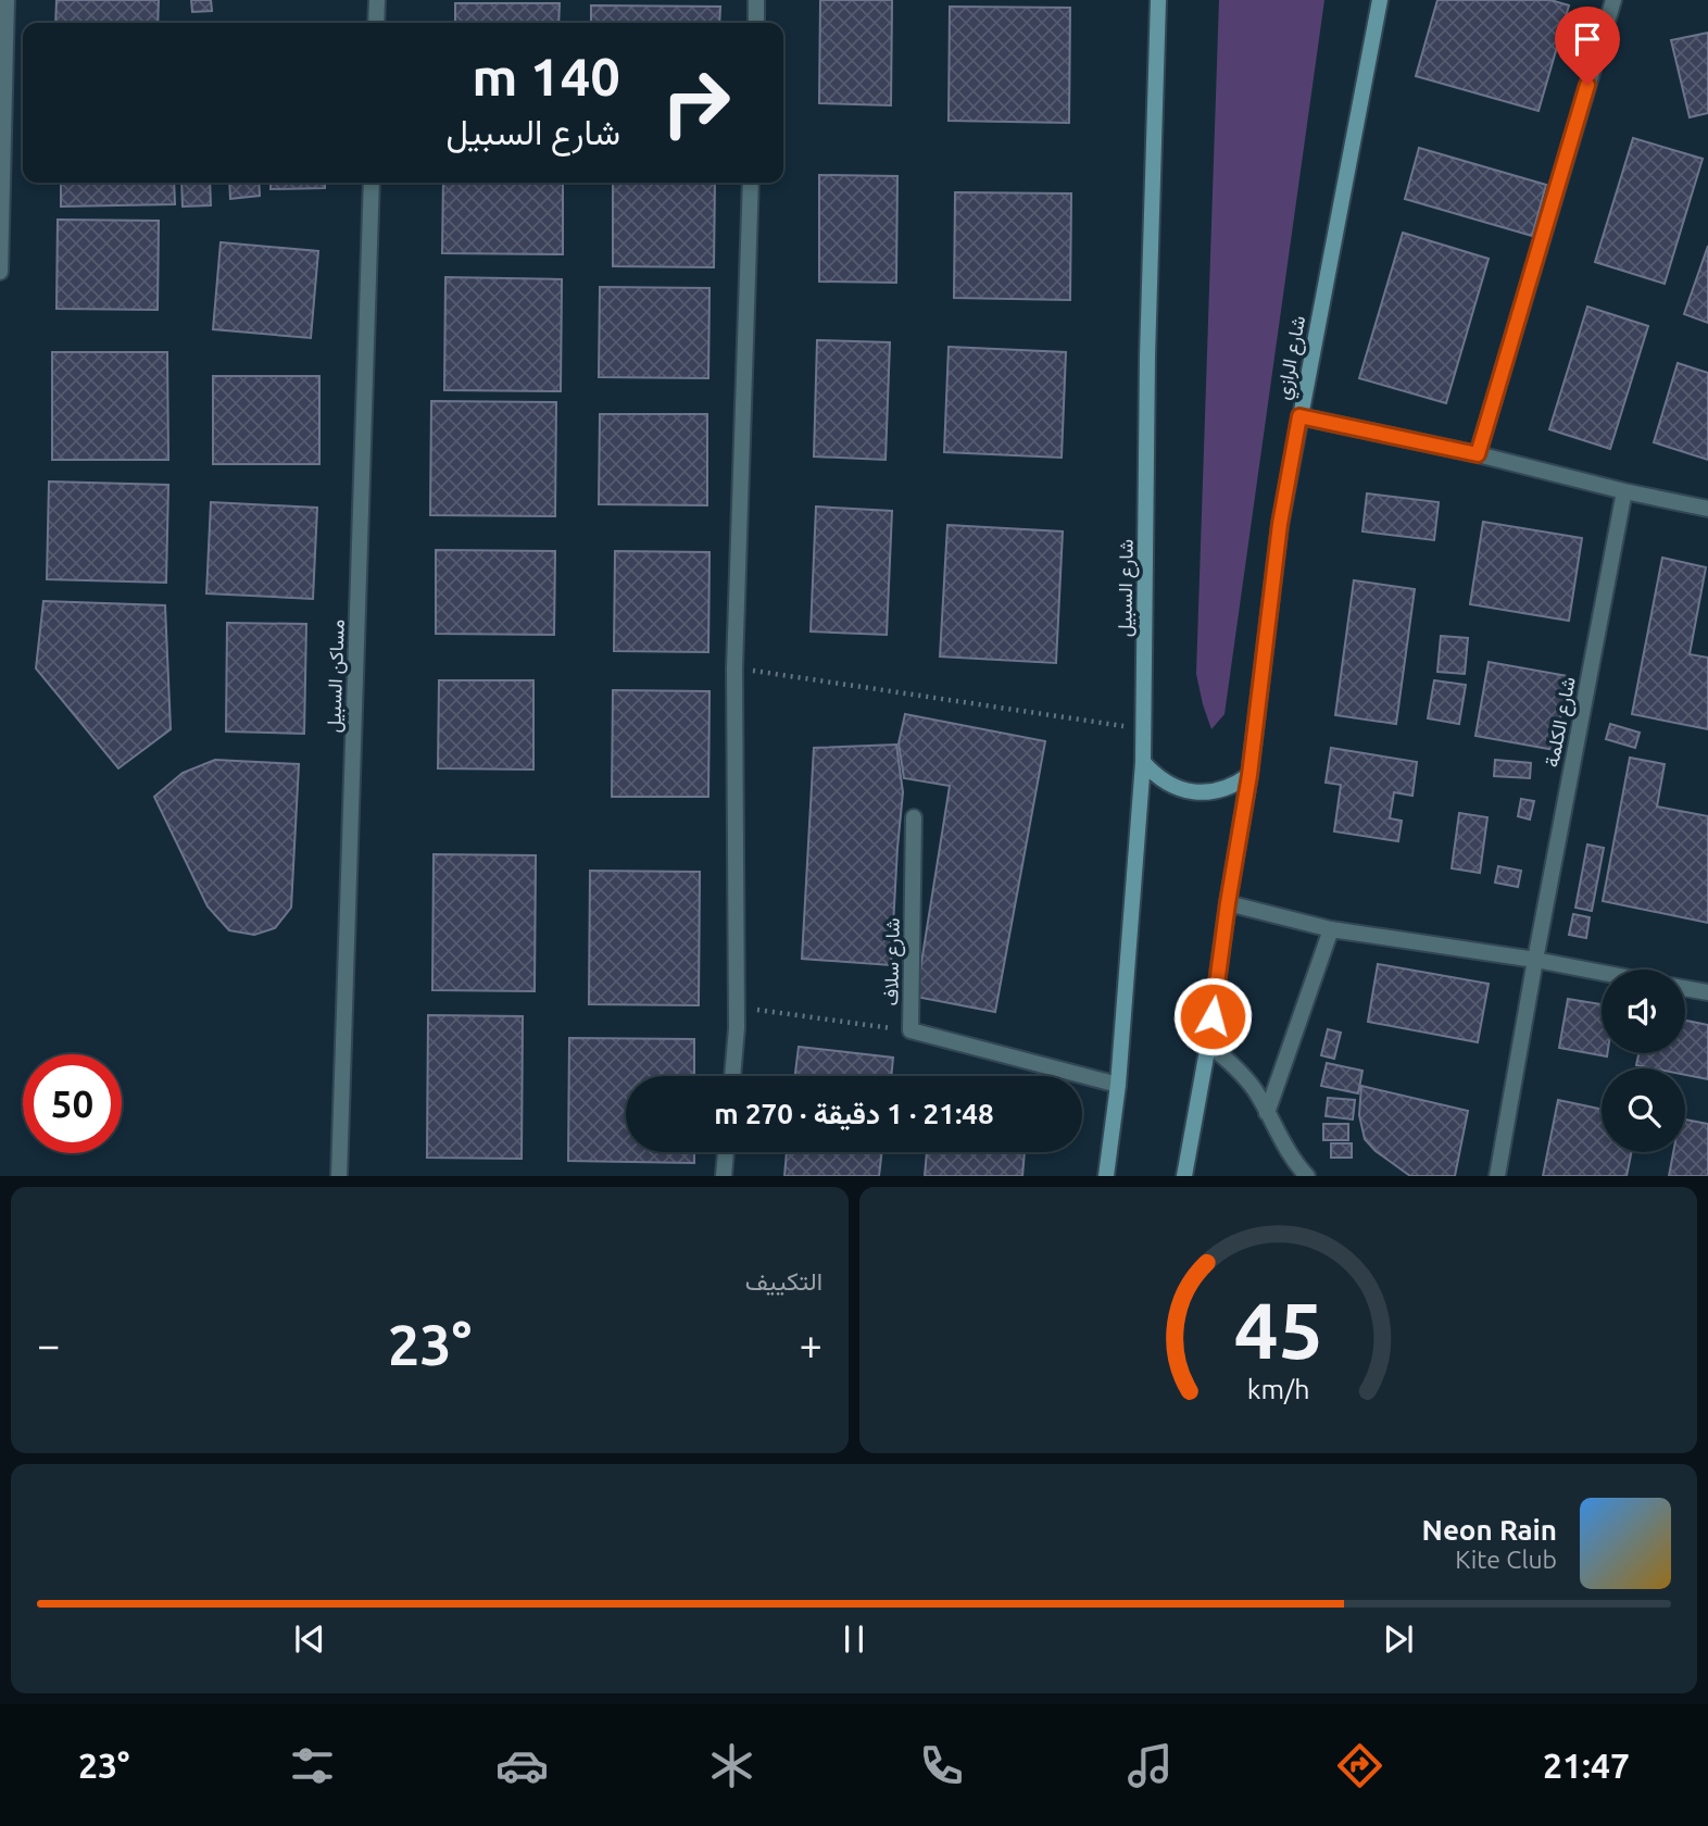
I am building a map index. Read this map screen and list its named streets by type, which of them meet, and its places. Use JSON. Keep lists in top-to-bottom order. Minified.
{"streets":{"main road":["شارع الرازي","شارع السبيل"],"street":["مساكن السبيل","شارع الكلمة","شارع سلاف"]},"crossings":[["شارع السبيل","شارع سلاف"]],"page":{"turn":["140 m","شارع السبيل"],"limit":"50","trip":"21:48 · 1 دقيقة · 270 m","tile":"التكييف","heat":["−","23°","+"],"song":["Neon Rain","Kite Club"],"tabs":["21:47","23°"],"gauge":["45","km/h"]}}
